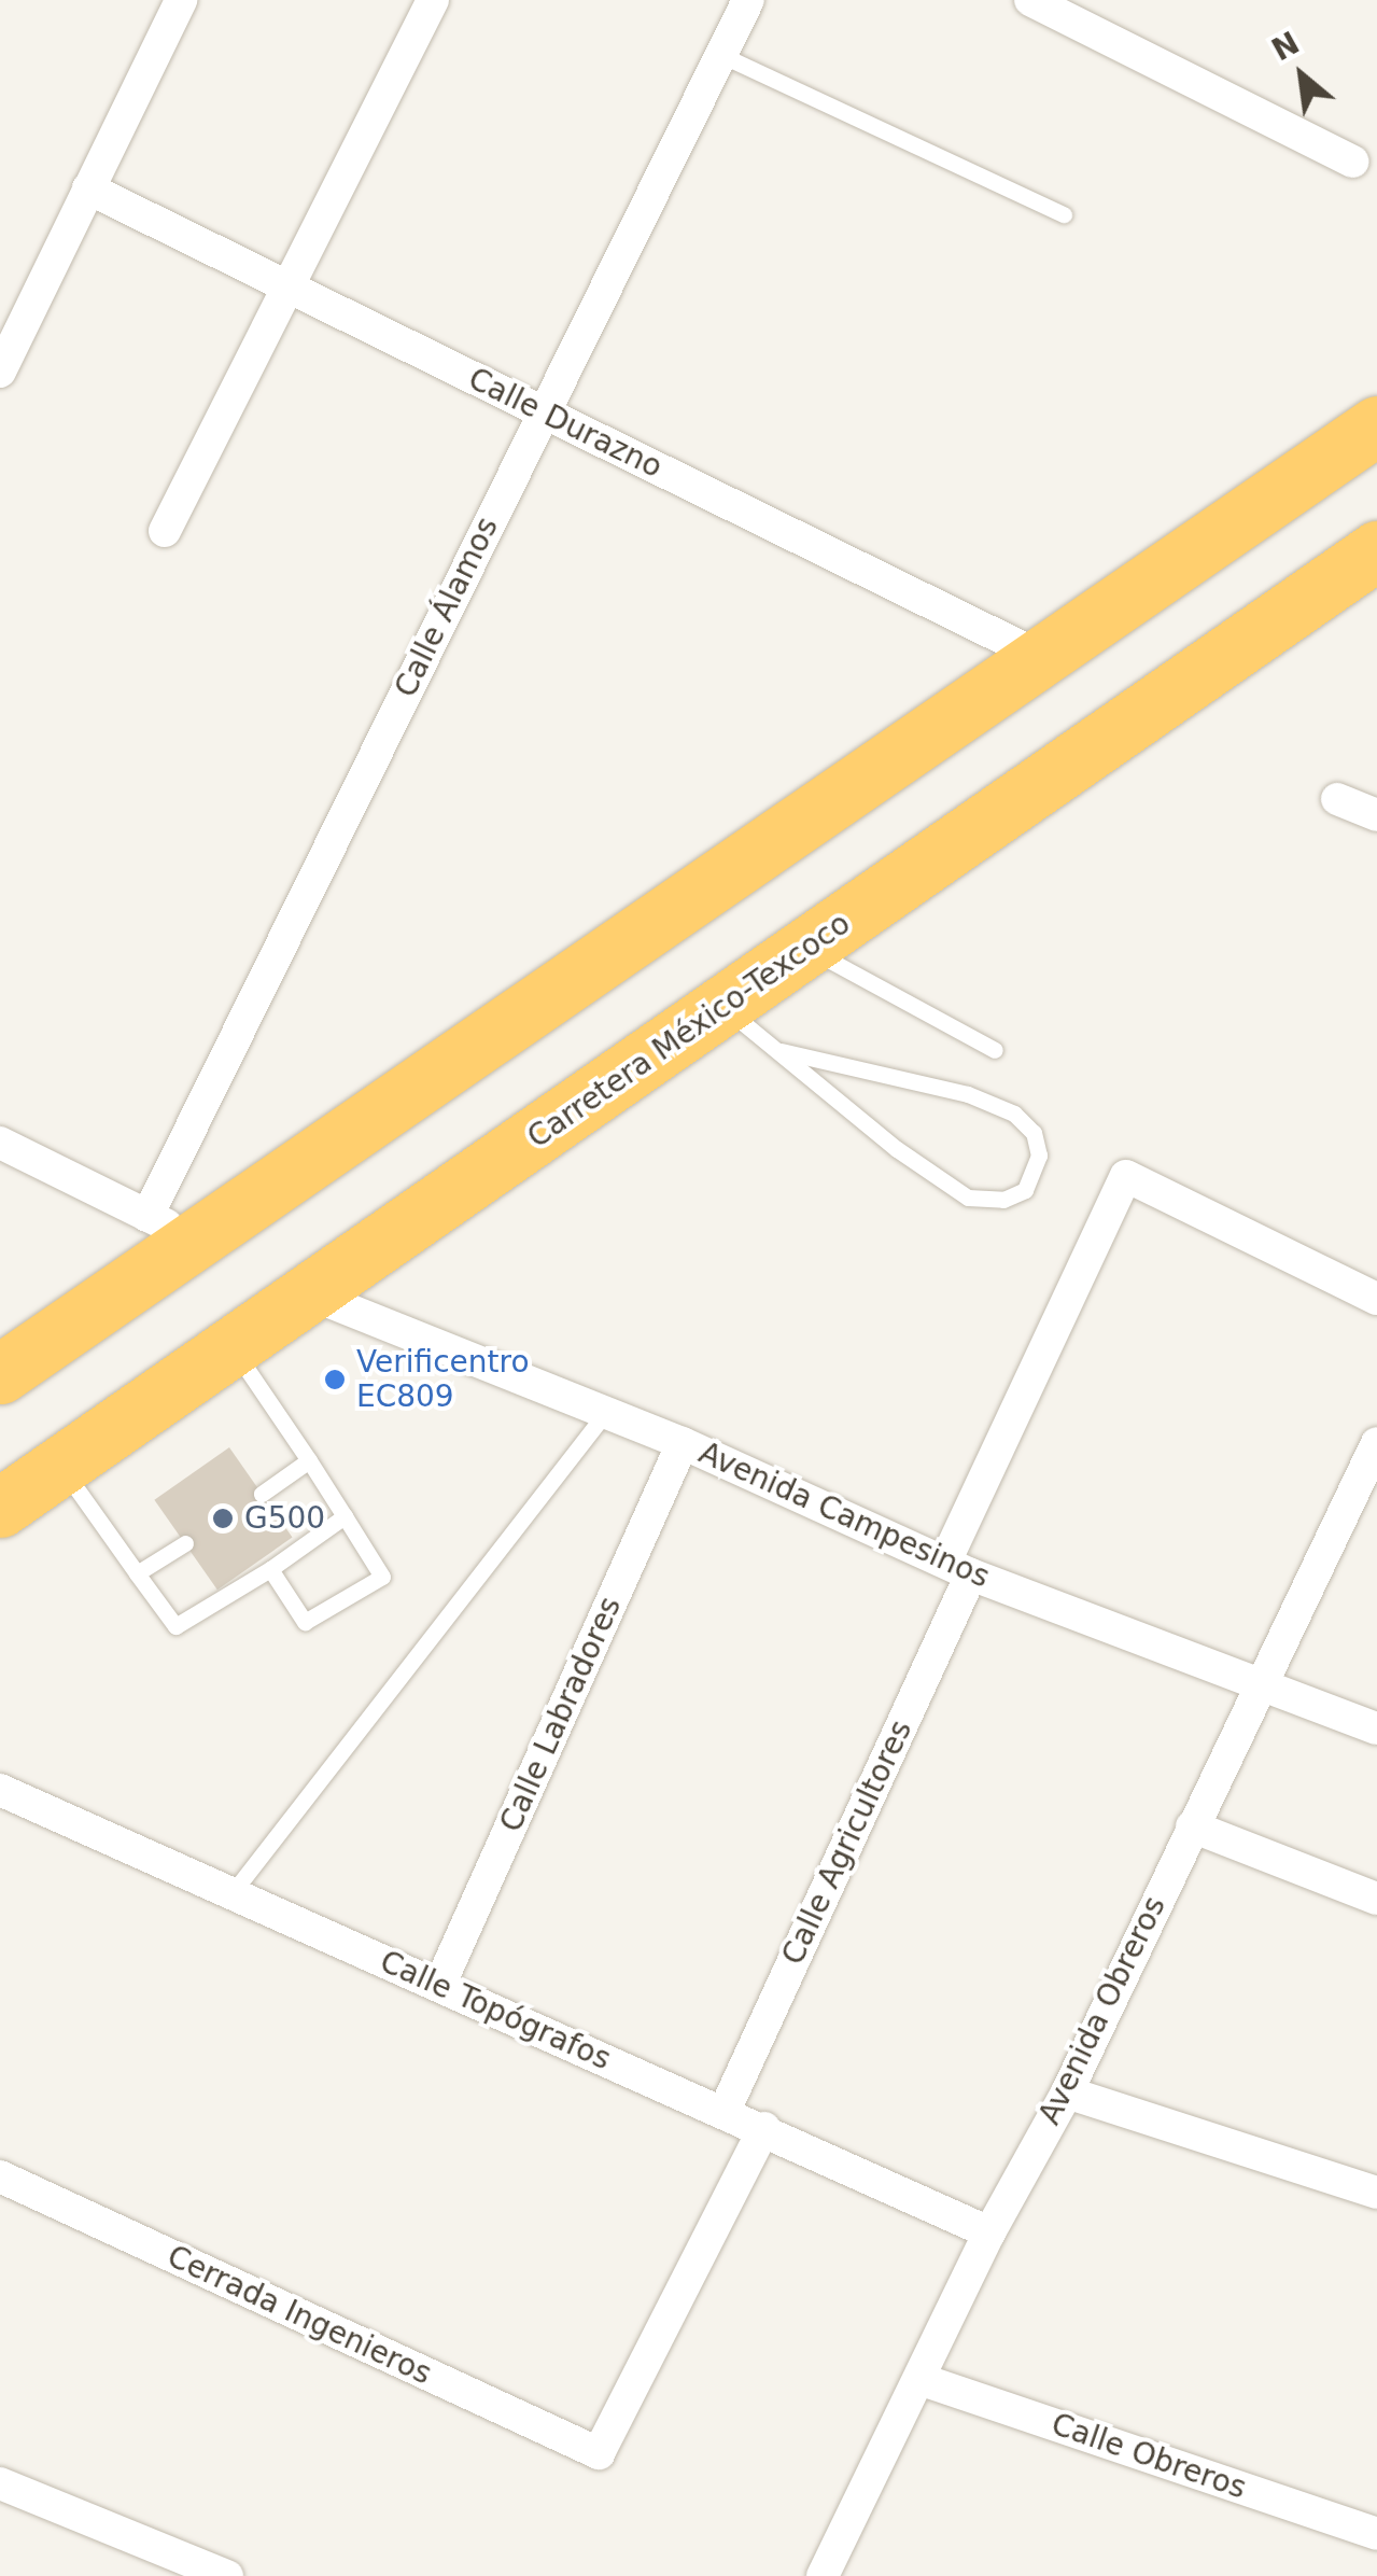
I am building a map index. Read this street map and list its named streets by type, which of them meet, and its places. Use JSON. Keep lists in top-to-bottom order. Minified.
{"streets":{"highway":["Carretera México-Texcoco"],"street":["Calle Durazno","Calle Álamos","Avenida Campesinos","Calle Labradores","Calle Agricultores","Calle Topógrafos","Avenida Obreros","Cerrada Ingenieros","Calle Obreros"]},"crossings":[["Calle Durazno","Calle Álamos"],["Carretera México-Texcoco","Avenida Campesinos"],["Avenida Campesinos","Calle Labradores"],["Avenida Campesinos","Calle Agricultores"],["Avenida Campesinos","Avenida Obreros"],["Calle Labradores","Calle Topógrafos"],["Calle Agricultores","Calle Topógrafos"],["Calle Topógrafos","Avenida Obreros"],["Calle Topógrafos","Cerrada Ingenieros"],["Avenida Obreros","Calle Obreros"]],"places":["Verificentro EC809","G500"],"north":"top left"}
